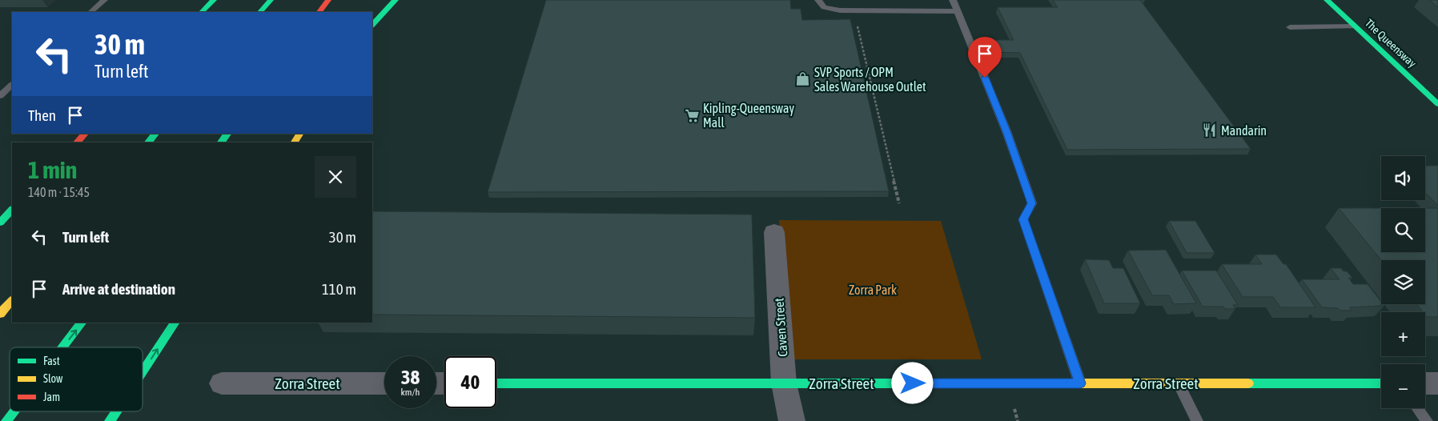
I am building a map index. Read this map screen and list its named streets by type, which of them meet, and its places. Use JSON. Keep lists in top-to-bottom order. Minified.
{"streets":{"main road":["The Queensway","Zorra Street"],"street":["Caven Street"]},"crossings":[["Caven Street","Zorra Street"]],"parks":["Zorra Park"],"places":{"shop":["SVP Sports / OPM Sales Warehouse Outlet"],"supermarket":["Kipling-Queensway Mall"],"restaurant":["Mandarin"]},"legend":["Fast","Slow","Jam"],"page":{"turn":["30 m","Turn left"],"then":"Then","heading":["1 min","140 m · 15:45"],"map_buttons":["+","−"],"list":[{"name":"Turn left","value":"30 m"},{"name":"Arrive at destination","value":"110 m"}],"speed":"38 km/h","limit":"40"}}
